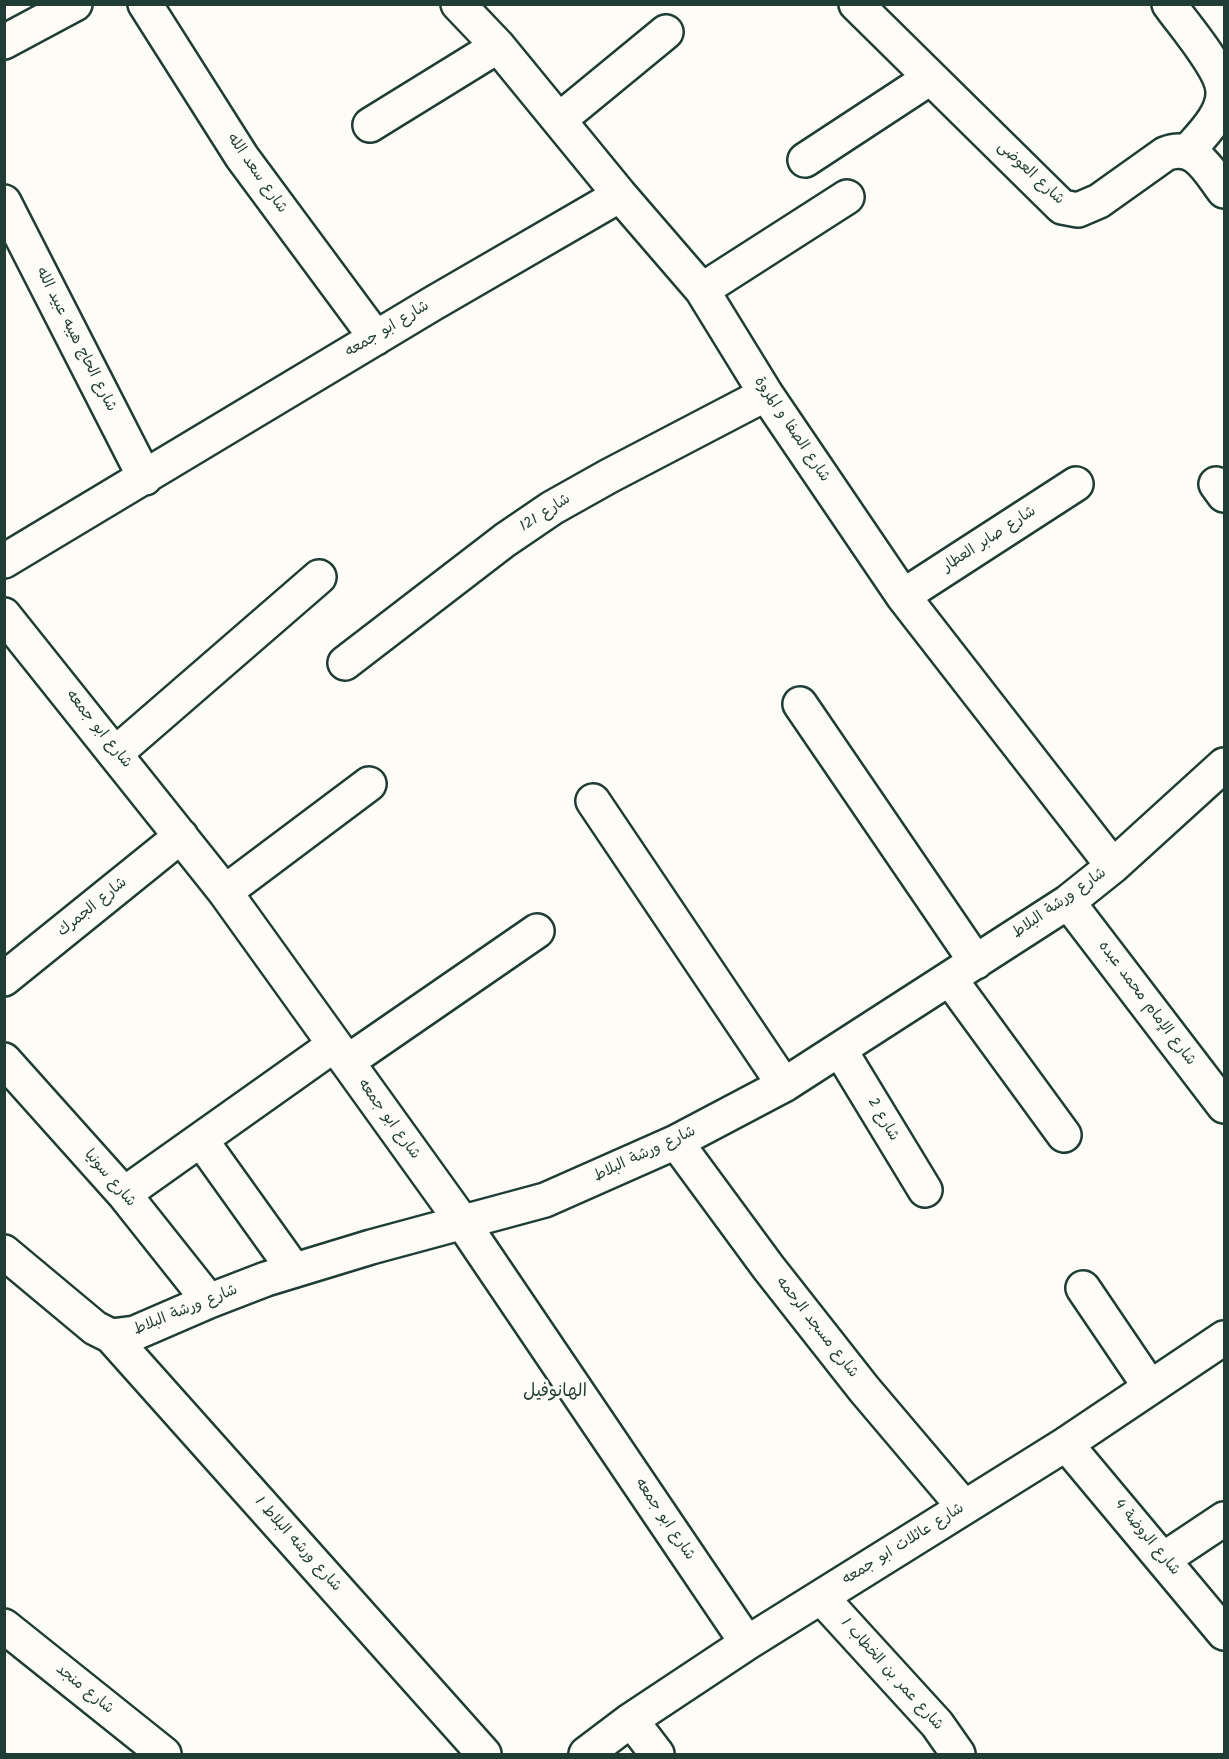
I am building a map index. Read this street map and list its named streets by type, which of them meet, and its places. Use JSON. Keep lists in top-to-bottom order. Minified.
{"streets":{"street":["شارع سعد الله","شارع العوضى","شارع ابو جمعه","شارع الحاج هيبه عبيد الله","شارع الصفا و المروة","شارع 121","شارع صابر العطار","شارع ورشة البلاط","شارع الجمرك","شارع الإمام محمد عبده","شارع 2","شارع سونيا","شارع مسجد الرحمه","شارع الروضة 4","شارع ورشه البلاط 1","شارع عائلات ابو جمعه","شارع عمر بن الخطاب 1","شارع منجد"]},"crossings":[["شارع سعد الله","شارع ابو جمعه"],["شارع ابو جمعه","شارع الحاج هيبه عبيد الله"],["شارع ابو جمعه","شارع الصفا و المروة"],["شارع ابو جمعه","شارع ورشة البلاط"],["شارع ابو جمعه","شارع الجمرك"],["شارع ابو جمعه","شارع عائلات ابو جمعه"],["شارع الصفا و المروة","شارع 121"],["شارع الصفا و المروة","شارع صابر العطار"],["شارع الصفا و المروة","شارع ورشة البلاط"],["شارع ورشة البلاط","شارع الإمام محمد عبده"],["شارع ورشة البلاط","شارع 2"],["شارع ورشة البلاط","شارع سونيا"],["شارع ورشة البلاط","شارع مسجد الرحمه"],["شارع ورشة البلاط","شارع ورشه البلاط 1"],["شارع مسجد الرحمه","شارع عائلات ابو جمعه"],["شارع الروضة 4","شارع عائلات ابو جمعه"],["شارع عائلات ابو جمعه","شارع عمر بن الخطاب 1"]],"districts":["الهانوفيل"]}
